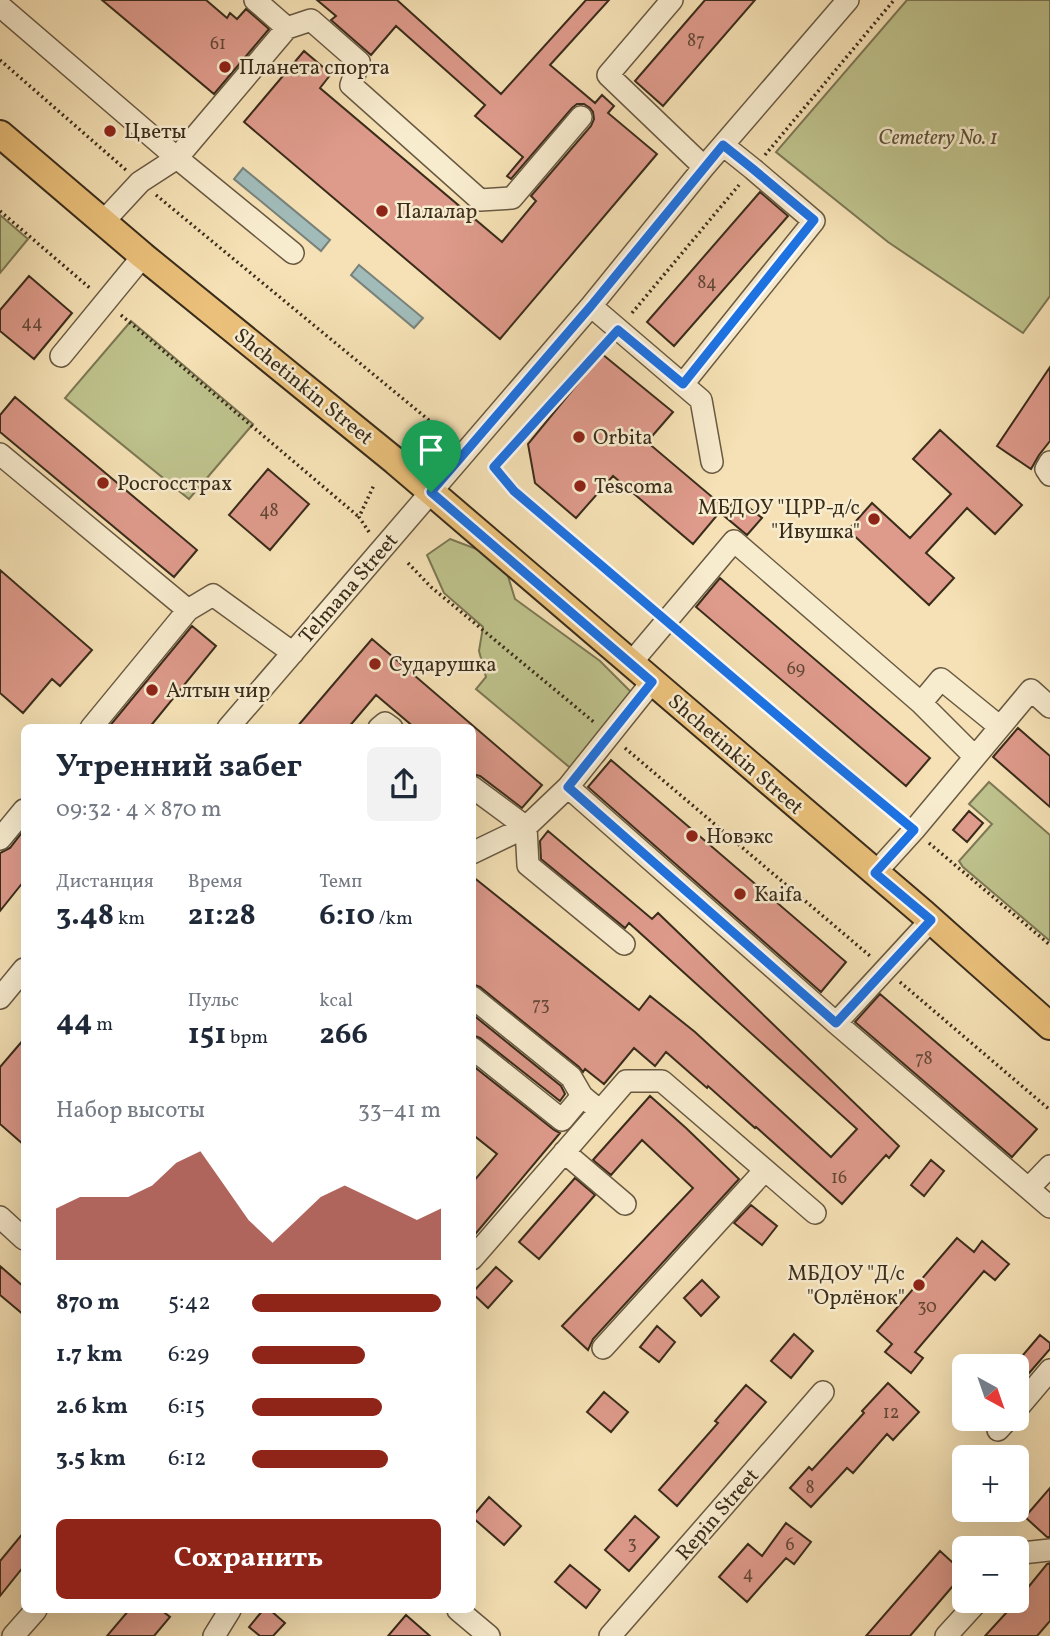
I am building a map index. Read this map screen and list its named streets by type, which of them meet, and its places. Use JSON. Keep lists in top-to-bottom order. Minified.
{"streets":{"main road":["Shchetinkin Street"],"street":["Telmana Street","Repin Street"]},"crossings":[["Shchetinkin Street","Telmana Street"]],"parks":["Cemetery No. 1"],"places":["Планета спорта","Цветы","Палалар","Orbita","Росгосстрах","Tescoma","МБДОУ \"ЦРР-д/с \"Ивушка\"","Сударушка","Алтын чир","Новэкс","Kaifa","МБДОУ \"Д/с \"Орлёнок\""],"house_numbers":["87","61","84","44","48","69","73","78","16","30","12","8","3","6","4"],"north":"bottom right","page":{"heading":["Утренний забег","09:32 · 4 × 870 m"],"stats":[["Дистанция","3.48 km"],["Время","21:28"],["Темп","6:10 /km"],["44 m"],["Пульс","151 bpm"],["kcal","266"]],"chart":["Набор высоты","33–41 m"],"list":[{"name":"870 m","note":"5:42"},{"name":"1.7 km","note":"6:29"},{"name":"2.6 km","note":"6:15"},{"name":"3.5 km","note":"6:12"}],"map_buttons":["+","−"],"buttons":"Сохранить"}}
